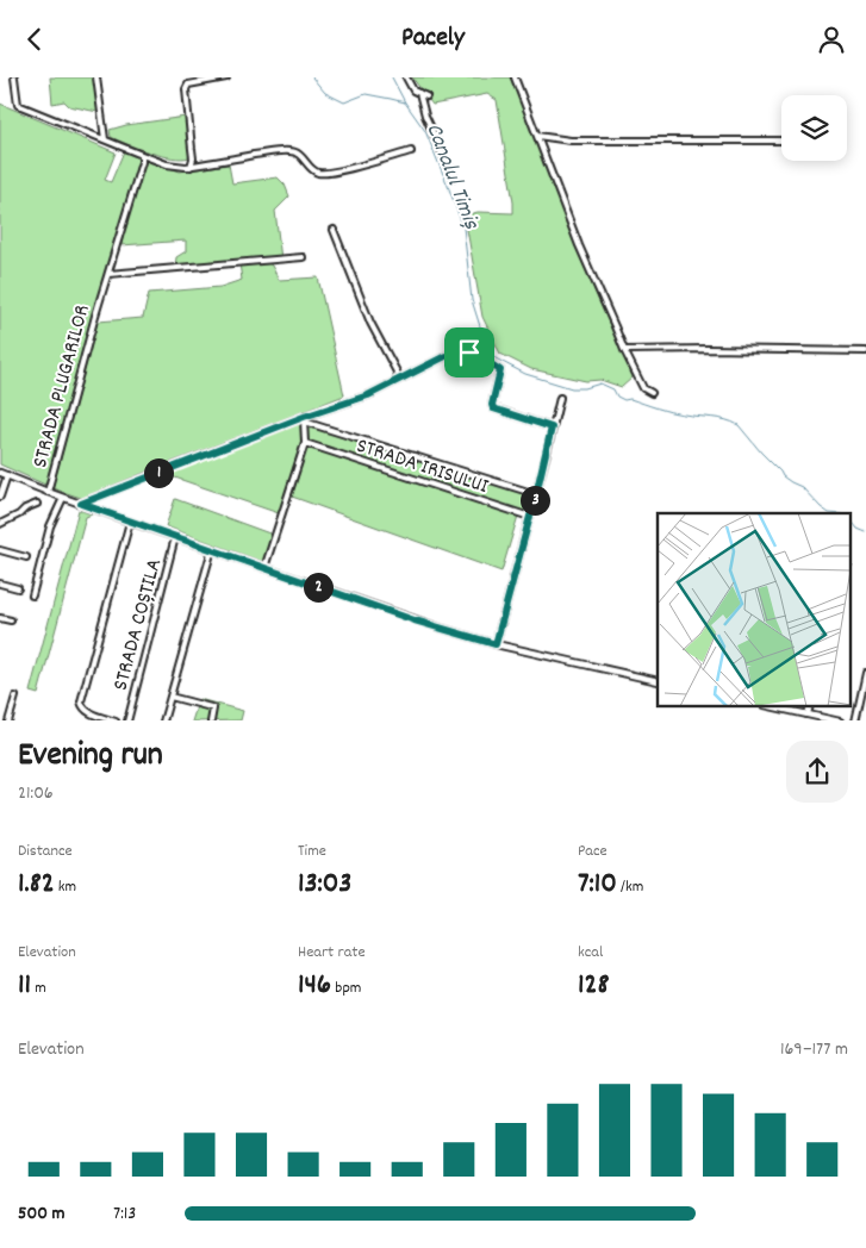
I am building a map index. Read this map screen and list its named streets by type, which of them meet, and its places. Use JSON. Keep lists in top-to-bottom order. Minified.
{"streets":{"street":["STRADA PLUGARILOR","STRADA IRISULUI","STRADA COȘTILA"]},"crossings":[["STRADA PLUGARILOR","STRADA COȘTILA"]],"water":["Canalul Timiș"],"page":{"header":"Pacely","pins":["1","3","2"],"heading":["Evening run","21:06"],"stats":[["Distance","1.82 km"],["Time","13:03"],["Pace","7:10 /km"],["Elevation","11 m"],["Heart rate","146 bpm"],["kcal","128"]],"chart":["Elevation","169–177 m"],"list":[{"name":"500 m","note":"7:13"}]}}
